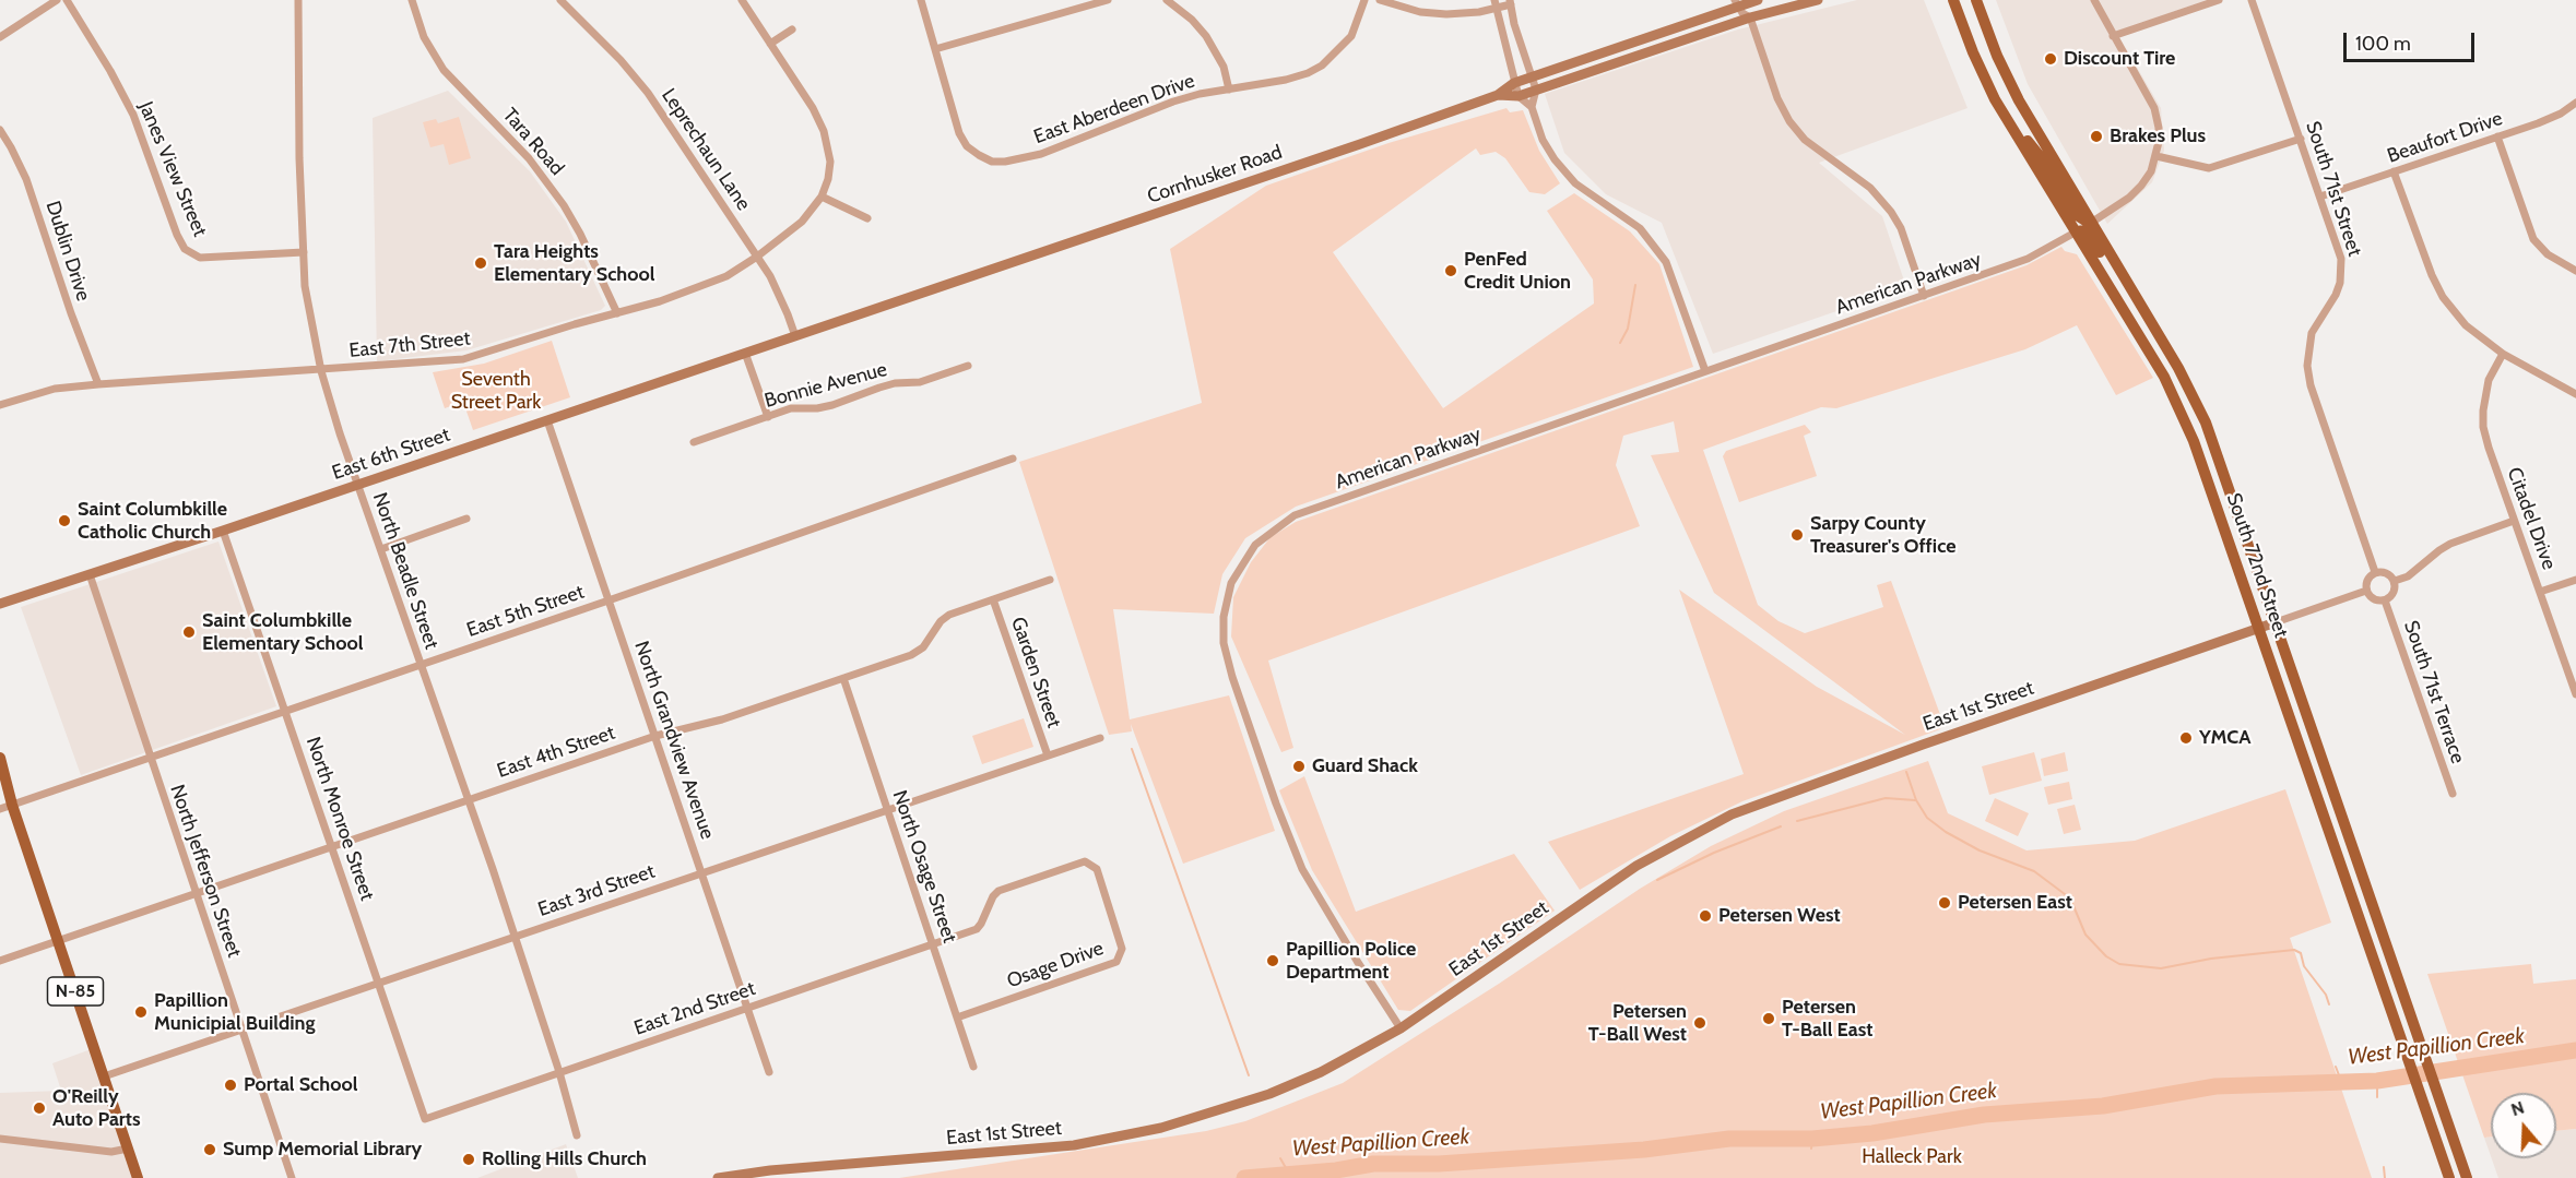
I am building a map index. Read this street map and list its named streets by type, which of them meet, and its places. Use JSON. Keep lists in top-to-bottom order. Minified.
{"streets":{"main road":["Cornhusker Road","East 6th Street","South 72nd Street","East 1st Street","N-85"],"street":["East Aberdeen Drive","Beaufort Drive","Tara Road","Leprechaun Lane","Janes View Street","South 71st Street","Dublin Drive","American Parkway","East 7th Street","Bonnie Avenue","Citadel Drive","North Beadle Street","East 5th Street","Garden Street","South 71st Terrace","North Grandview Avenue","East 4th Street","North Monroe Street","North Osage Street","North Jefferson Street","East 3rd Street","Osage Drive","East 2nd Street"]},"crossings":[["Beaufort Drive","South 71st Street"],["Tara Road","East 7th Street"],["Leprechaun Lane","East 7th Street"],["Leprechaun Lane","East 6th Street"],["Janes View Street","North Beadle Street"],["Cornhusker Road","East 6th Street"],["South 71st Street","South 71st Terrace"],["Dublin Drive","East 7th Street"],["American Parkway","South 72nd Street"],["American Parkway","East 1st Street"],["East 7th Street","North Beadle Street"],["East 6th Street","North Beadle Street"],["East 6th Street","North Grandview Avenue"],["East 6th Street","North Monroe Street"],["East 6th Street","North Jefferson Street"],["South 72nd Street","East 1st Street"],["North Beadle Street","East 5th Street"],["North Beadle Street","East 4th Street"],["North Beadle Street","East 3rd Street"],["North Beadle Street","East 2nd Street"],["East 5th Street","North Grandview Avenue"],["East 5th Street","North Monroe Street"],["East 5th Street","North Jefferson Street"],["East 5th Street","N-85"],["Garden Street","East 4th Street"],["Garden Street","East 3rd Street"],["North Grandview Avenue","East 4th Street"],["North Grandview Avenue","East 3rd Street"],["North Grandview Avenue","East 2nd Street"],["East 4th Street","North Monroe Street"],["East 4th Street","North Osage Street"],["East 4th Street","North Jefferson Street"],["East 4th Street","N-85"],["North Monroe Street","East 3rd Street"],["North Monroe Street","East 2nd Street"],["North Osage Street","East 3rd Street"],["North Osage Street","Osage Drive"],["North Osage Street","East 2nd Street"],["North Jefferson Street","East 3rd Street"],["East 3rd Street","N-85"],["Osage Drive","East 2nd Street"]],"water":["West Papillion Creek"],"parks":["Seventh Street Park","Halleck Park"],"places":["Discount Tire","Brakes Plus","Tara Heights Elementary School","PenFed Credit Union","Saint Columbkille Catholic Church","Sarpy County Treasurer's Office","Saint Columbkille Elementary School","YMCA","Guard Shack","Petersen East","Petersen West","Papillion Police Department","Papillion Municipial Building","Petersen T-Ball East","Petersen T-Ball West","Portal School","O'Reilly Auto Parts","Sump Memorial Library","Rolling Hills Church"],"scale_bar":"100 m","north":"top"}
